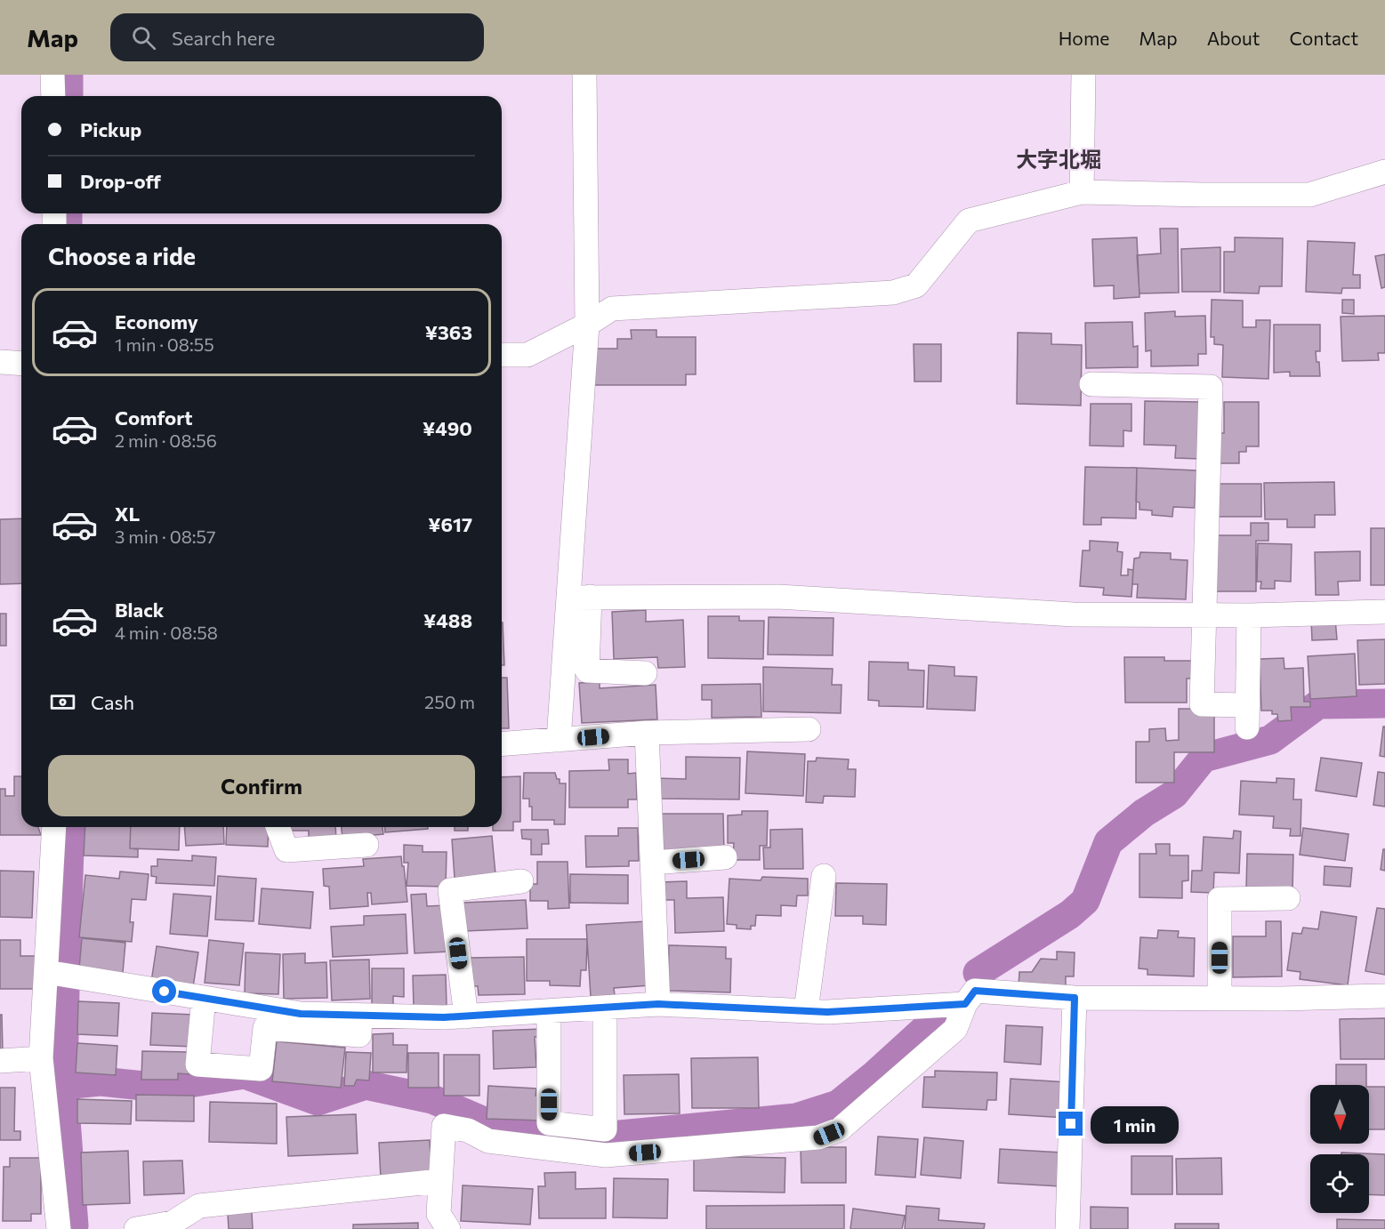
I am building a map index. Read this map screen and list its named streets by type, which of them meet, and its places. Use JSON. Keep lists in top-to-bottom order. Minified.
{"districts":["大字北堀"],"north":"bottom","page":{"header":"Map","search":"Search here","nav":["Home","Map","About","Contact"],"banner":["Pickup","Drop-off"],"heading":"Choose a ride","list":[{"name":"Economy","note":"1 min · 08:55","value":"¥363"},{"name":"Comfort","note":"2 min · 08:56","value":"¥490"},{"name":"XL","note":"3 min · 08:57","value":"¥617"},{"name":"Black","note":"4 min · 08:58","value":"¥488"}],"pay":["Cash","250 m"],"buttons":"Confirm","bubble":"1 min"}}
